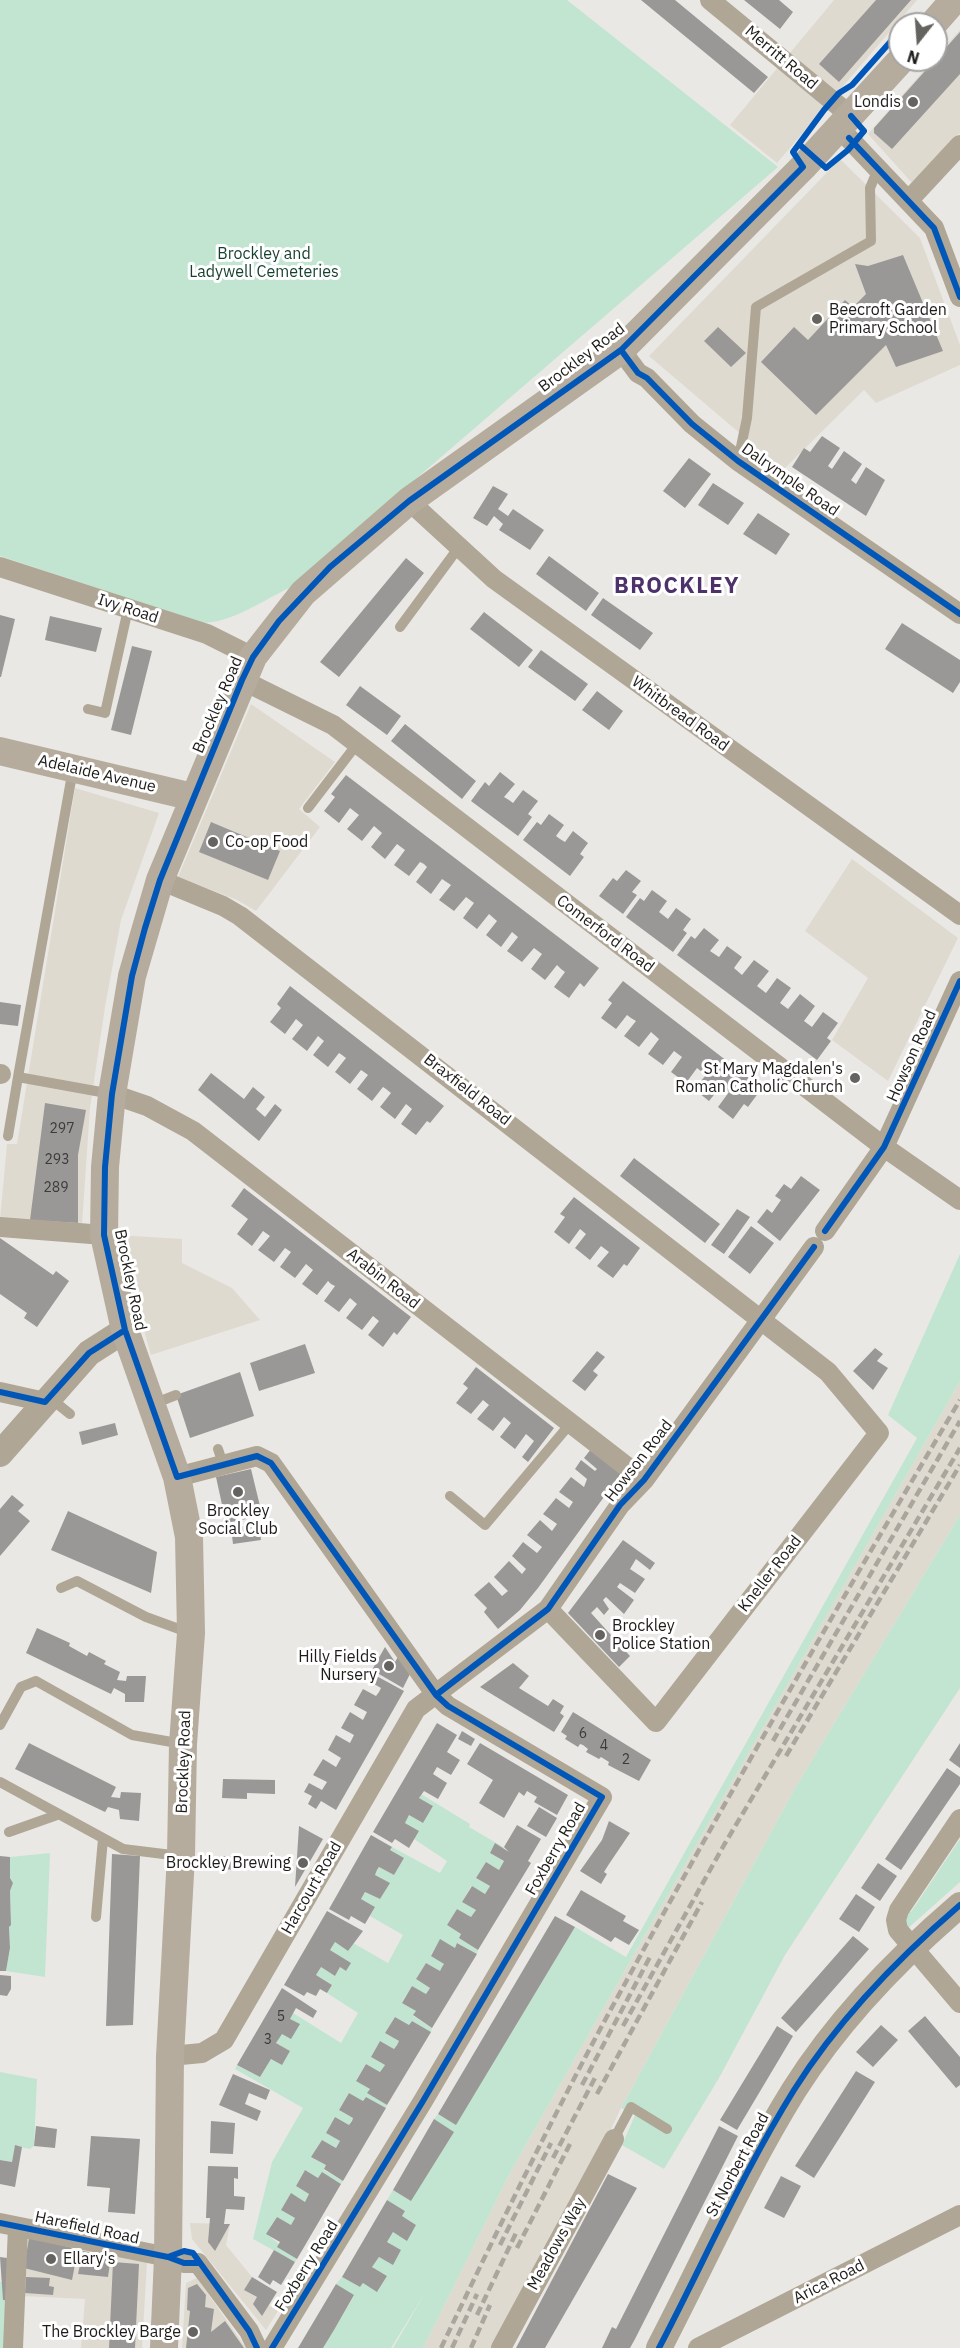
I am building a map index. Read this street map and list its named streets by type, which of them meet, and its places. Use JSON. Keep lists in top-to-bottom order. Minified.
{"streets":{"main road":["Brockley Road","Adelaide Avenue"],"street":["Merritt Road","Dalrymple Road","Ivy Road","Whitbread Road","Comerford Road","Howson Road","Braxfield Road","Arabin Road","Kneller Road","Foxberry Road","Harcourt Road","St Norbert Road","Harefield Road","Meadows Way","Arica Road"]},"crossings":[["Merritt Road","Brockley Road"],["Brockley Road","Dalrymple Road"],["Brockley Road","Ivy Road"],["Brockley Road","Whitbread Road"],["Brockley Road","Adelaide Avenue"],["Brockley Road","Comerford Road"],["Brockley Road","Braxfield Road"],["Brockley Road","Arabin Road"],["Brockley Road","Foxberry Road"],["Brockley Road","Harcourt Road"],["Brockley Road","Harefield Road"],["Ivy Road","Comerford Road"],["Comerford Road","Howson Road"],["Howson Road","Braxfield Road"],["Howson Road","Arabin Road"],["Howson Road","Kneller Road"],["Howson Road","Foxberry Road"],["Howson Road","Harcourt Road"],["Braxfield Road","Kneller Road"],["Foxberry Road","Harcourt Road"]],"districts":["BROCKLEY"],"parks":["Brockley and Ladywell Cemeteries"],"places":["Londis","Beecroft Garden Primary School","Co-op Food","St Mary Magdalen's Roman Catholic Church","Brockley Social Club","Brockley Police Station","Hilly Fields Nursery","Brockley Brewing","Ellary's","The Brockley Barge"],"house_numbers":["297","293","289","6","4","2","5","3"],"north":"bottom"}
